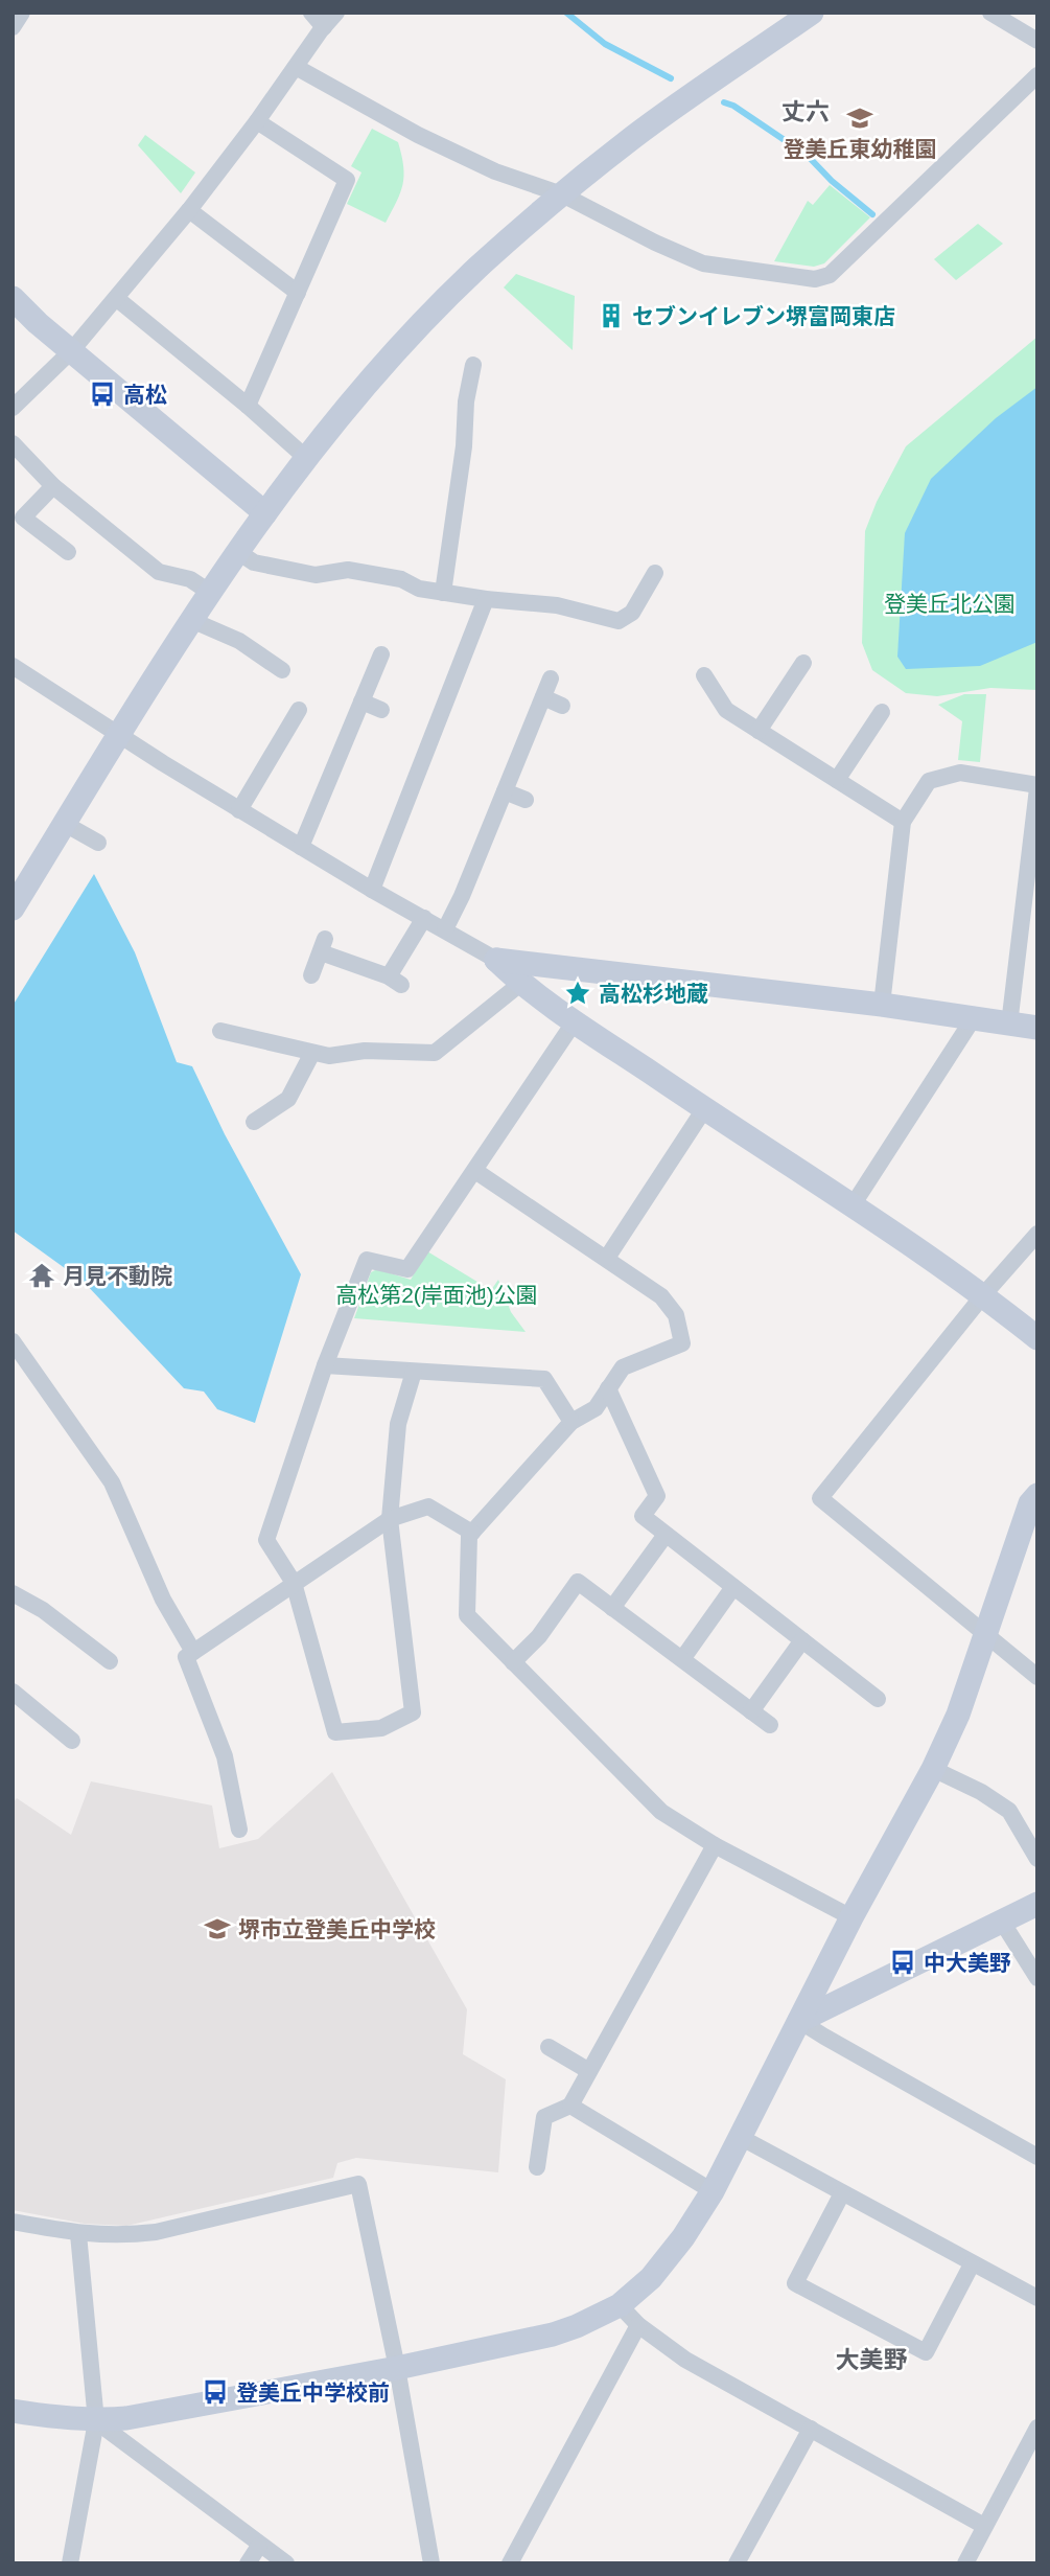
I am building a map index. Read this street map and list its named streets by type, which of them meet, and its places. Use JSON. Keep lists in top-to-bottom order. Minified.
{"districts":["丈六","大美野"],"parks":["登美丘北公園","高松第2(岸面池)公園"],"places":{"school or university":["登美丘東幼稚園","堺市立登美丘中学校"],"building":["セブンイレブン堺富岡東店"],"bus stop":["高松","中大美野","登美丘中学校前"],"place":["高松杉地蔵"],"temple":["月見不動院"]}}
